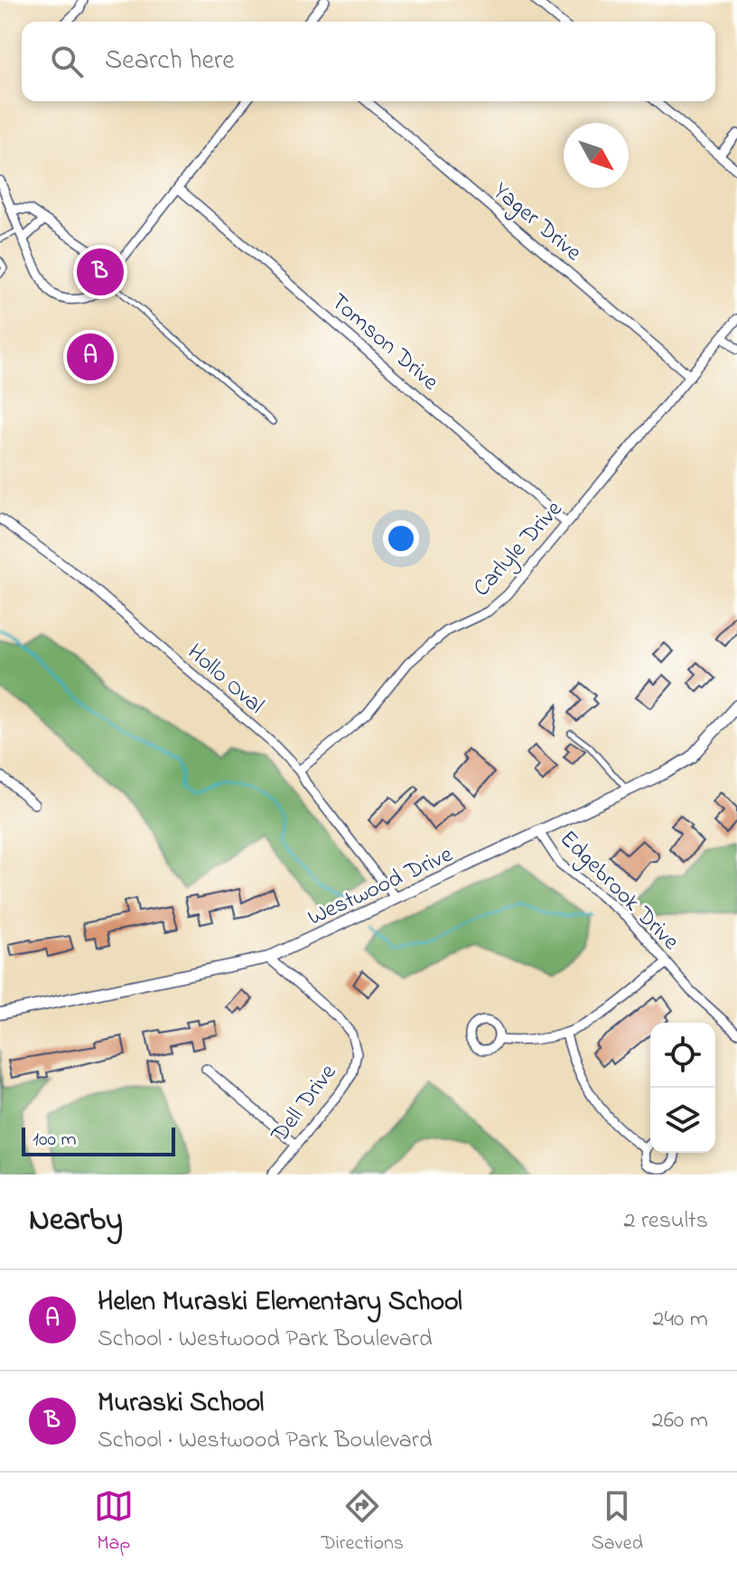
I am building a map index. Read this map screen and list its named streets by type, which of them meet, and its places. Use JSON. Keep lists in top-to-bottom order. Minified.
{"streets":{"street":["Yager Drive","Tomson Drive","Carlyle Drive","Hollo Oval","Westwood Drive","Edgebrook Drive","Dell Drive"]},"crossings":[["Yager Drive","Carlyle Drive"],["Tomson Drive","Carlyle Drive"],["Carlyle Drive","Hollo Oval"],["Hollo Oval","Westwood Drive"],["Westwood Drive","Edgebrook Drive"],["Westwood Drive","Dell Drive"]],"scale_bar":"100 m","north":"bottom right","page":{"search":"Search here","pins":["B","A"],"scale":"100 m","heading":["Nearby","2 results"],"list":[{"mark":"A","name":"Helen Muraski Elementary School","note":"School · Westwood Park Boulevard","value":"240 m"},{"mark":"B","name":"Muraski School","note":"School · Westwood Park Boulevard","value":"260 m"}],"nav":["Map","Directions","Saved"]}}
